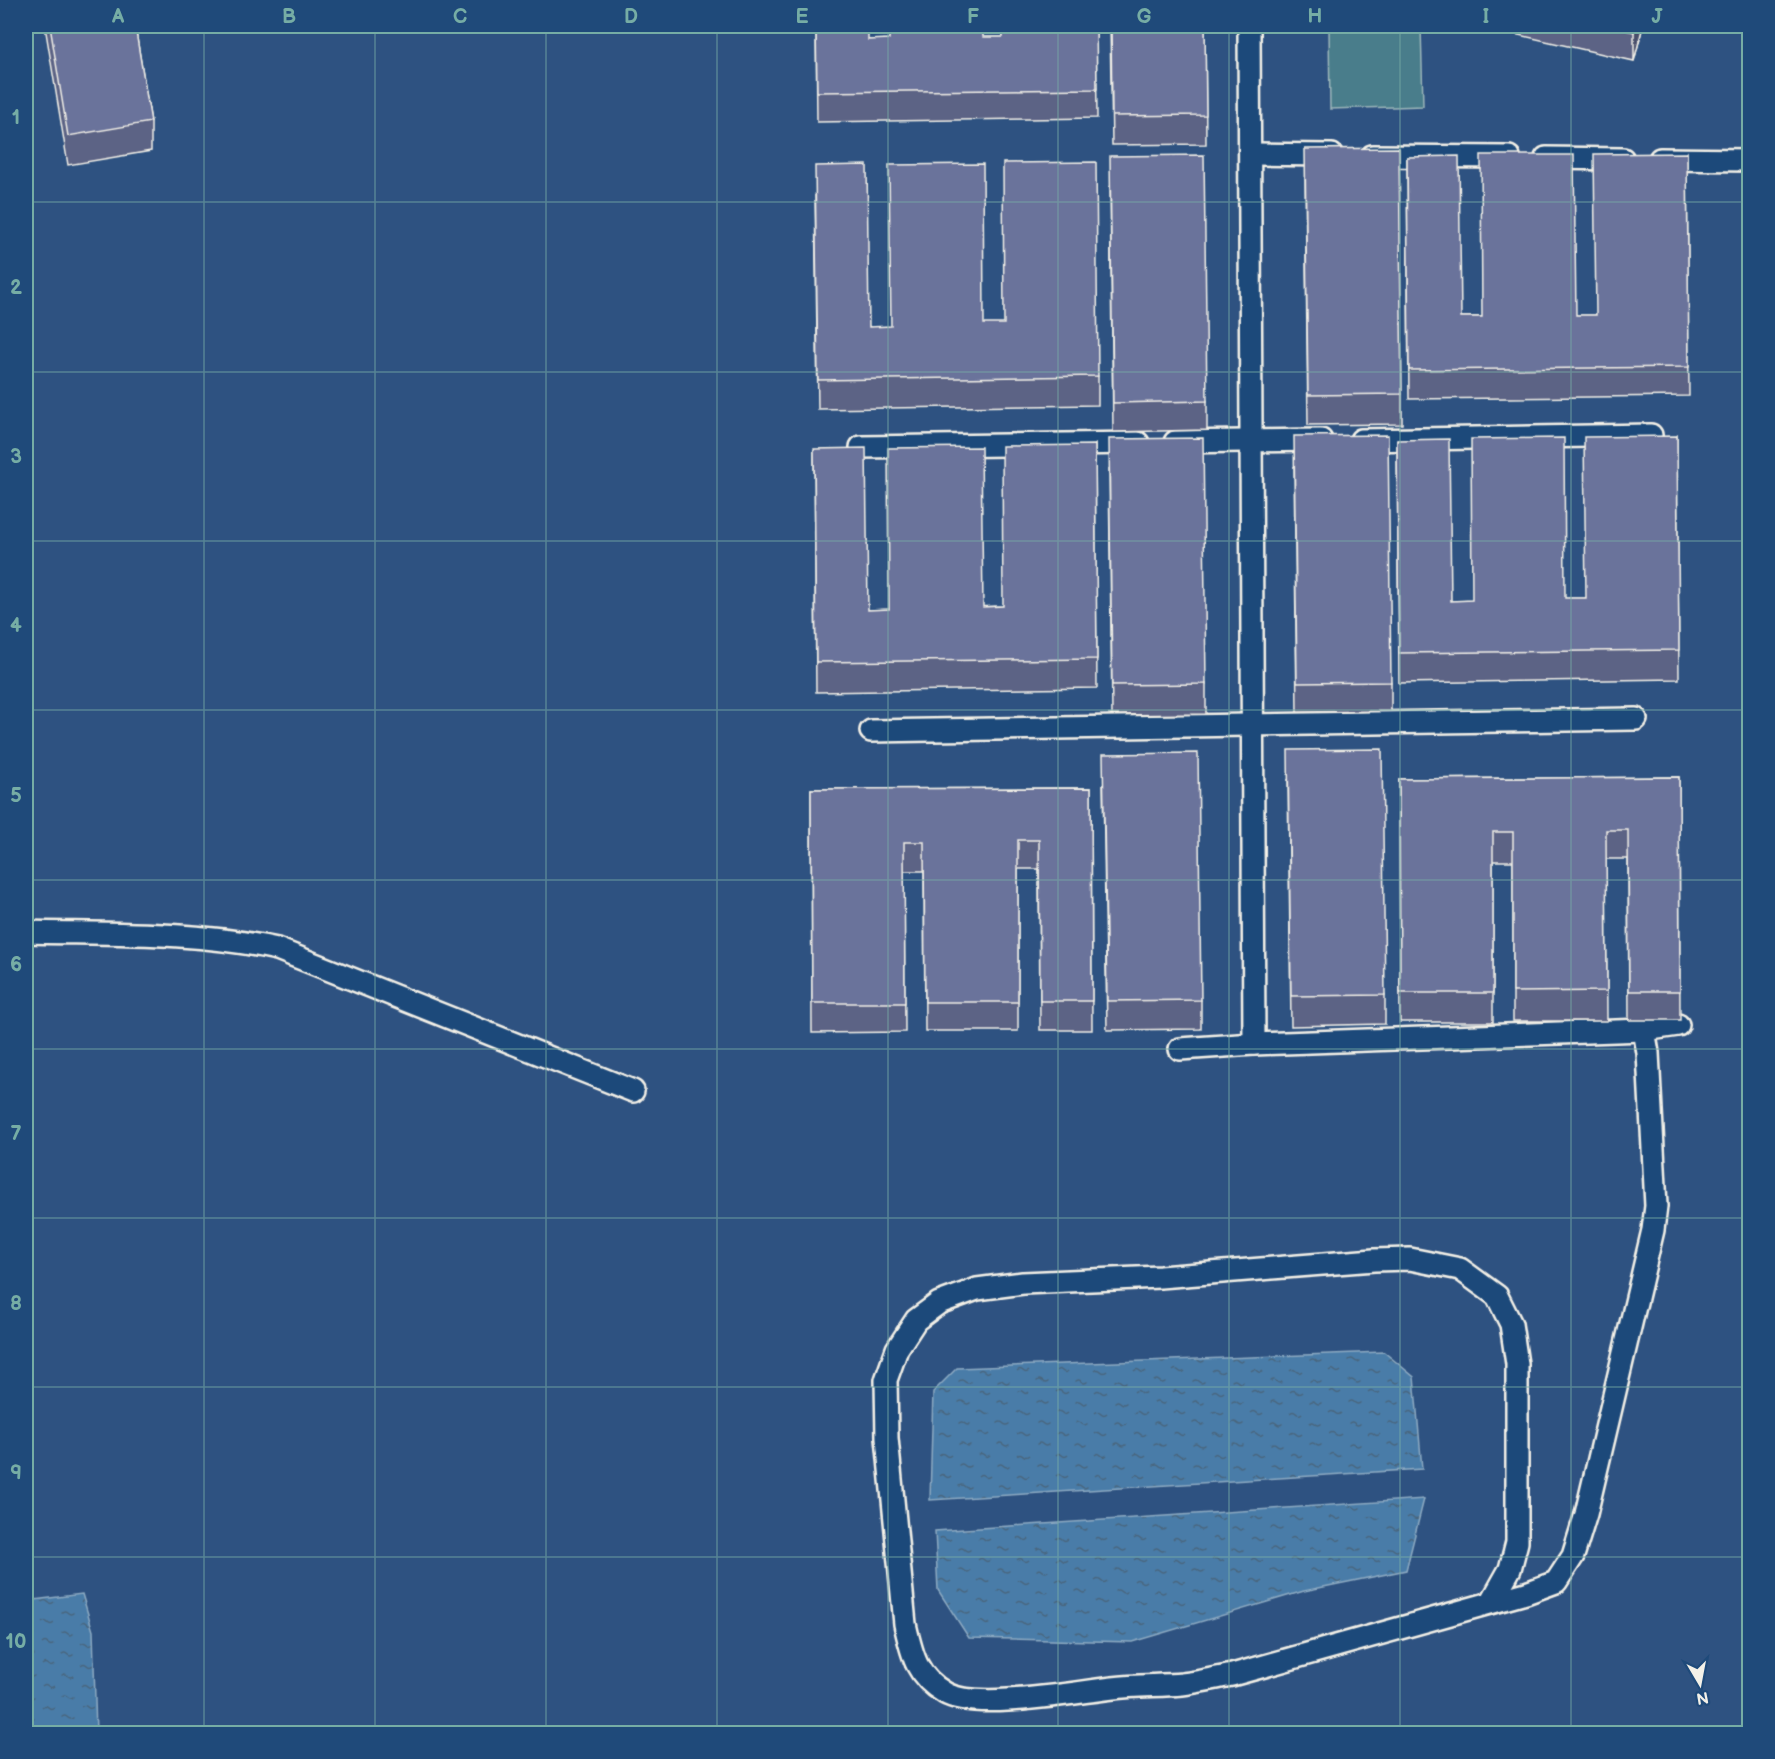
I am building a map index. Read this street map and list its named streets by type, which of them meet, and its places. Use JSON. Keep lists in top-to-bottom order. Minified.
{"north":"bottom","grid":{"columns":["A","B","C","D","E","F","G","H","I","J"],"rows":["1","2","3","4","5","6","7","8","9","10"]}}
